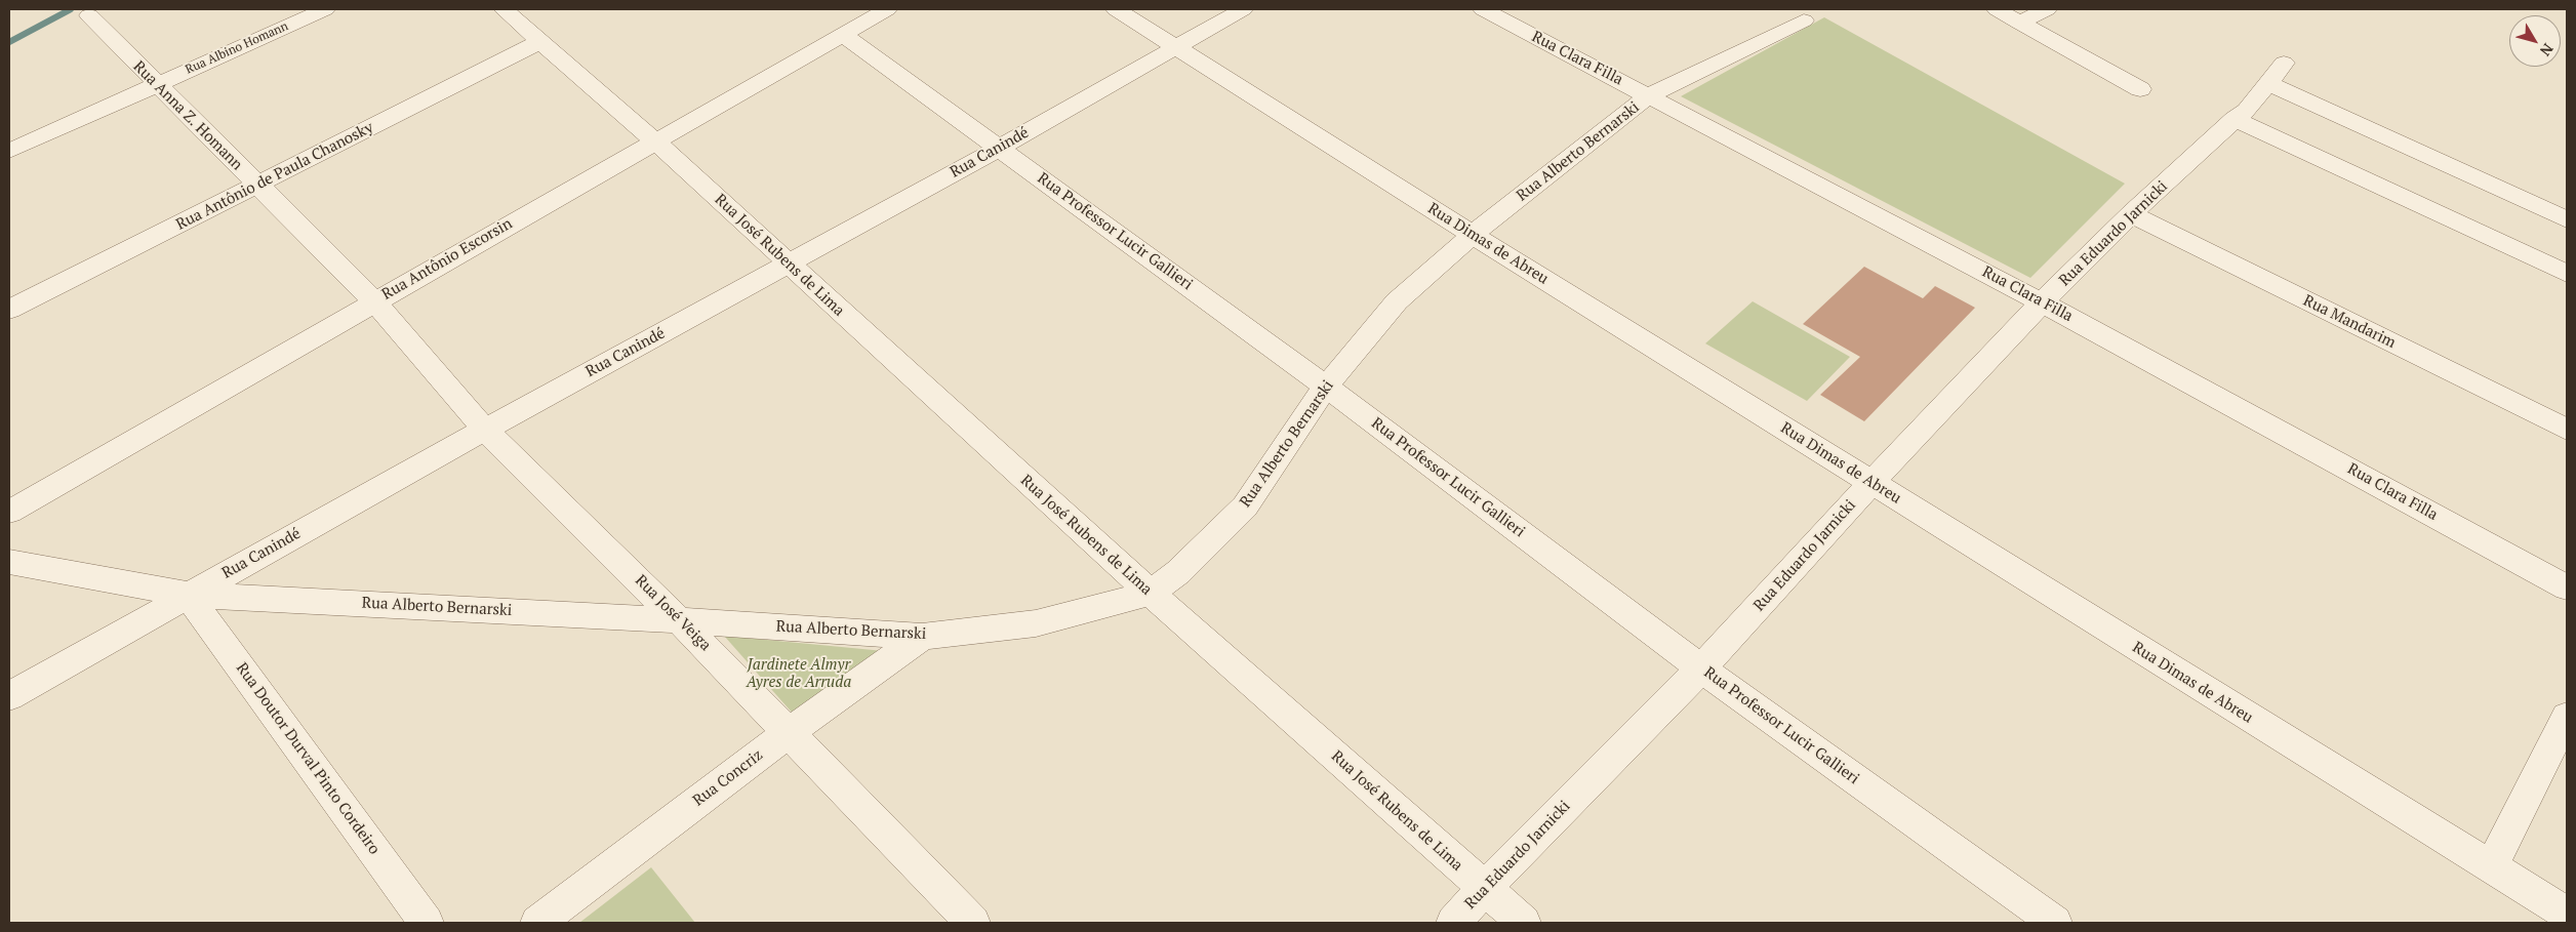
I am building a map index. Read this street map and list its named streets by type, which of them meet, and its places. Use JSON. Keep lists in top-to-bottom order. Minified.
{"streets":{"street":["Rua Albino Homann","Rua Clara Filla","Rua Anna Z. Homann","Rua Alberto Bernarski","Rua Canindé","Rua Antônio de Paula Chanosky","Rua Professor Lucir Gallieri","Rua Eduardo Jarnicki","Rua Dimas de Abreu","Rua José Rubens de Lima","Rua Antônio Escorsin","Rua Mandarim","Rua José Veiga","Rua Doutor Durval Pinto Cordeiro","Rua Concriz"]},"crossings":[["Rua Albino Homann","Rua Anna Z. Homann"],["Rua Clara Filla","Rua Alberto Bernarski"],["Rua Clara Filla","Rua Eduardo Jarnicki"],["Rua Anna Z. Homann","Rua Antônio de Paula Chanosky"],["Rua Anna Z. Homann","Rua Antônio Escorsin"],["Rua Anna Z. Homann","Rua José Veiga"],["Rua Alberto Bernarski","Rua Canindé"],["Rua Alberto Bernarski","Rua Professor Lucir Gallieri"],["Rua Alberto Bernarski","Rua Dimas de Abreu"],["Rua Alberto Bernarski","Rua José Rubens de Lima"],["Rua Alberto Bernarski","Rua José Veiga"],["Rua Alberto Bernarski","Rua Doutor Durval Pinto Cordeiro"],["Rua Alberto Bernarski","Rua Concriz"],["Rua Canindé","Rua Professor Lucir Gallieri"],["Rua Canindé","Rua Dimas de Abreu"],["Rua Canindé","Rua José Rubens de Lima"],["Rua Canindé","Rua José Veiga"],["Rua Canindé","Rua Doutor Durval Pinto Cordeiro"],["Rua Antônio de Paula Chanosky","Rua José Rubens de Lima"],["Rua Professor Lucir Gallieri","Rua Eduardo Jarnicki"],["Rua Professor Lucir Gallieri","Rua Antônio Escorsin"],["Rua Eduardo Jarnicki","Rua Dimas de Abreu"],["Rua Eduardo Jarnicki","Rua José Rubens de Lima"],["Rua Eduardo Jarnicki","Rua Mandarim"],["Rua José Rubens de Lima","Rua Antônio Escorsin"],["Rua Antônio Escorsin","Rua José Veiga"],["Rua José Veiga","Rua Concriz"]],"parks":["Jardinete Almyr Ayres de Arruda"],"north":"bottom right"}
